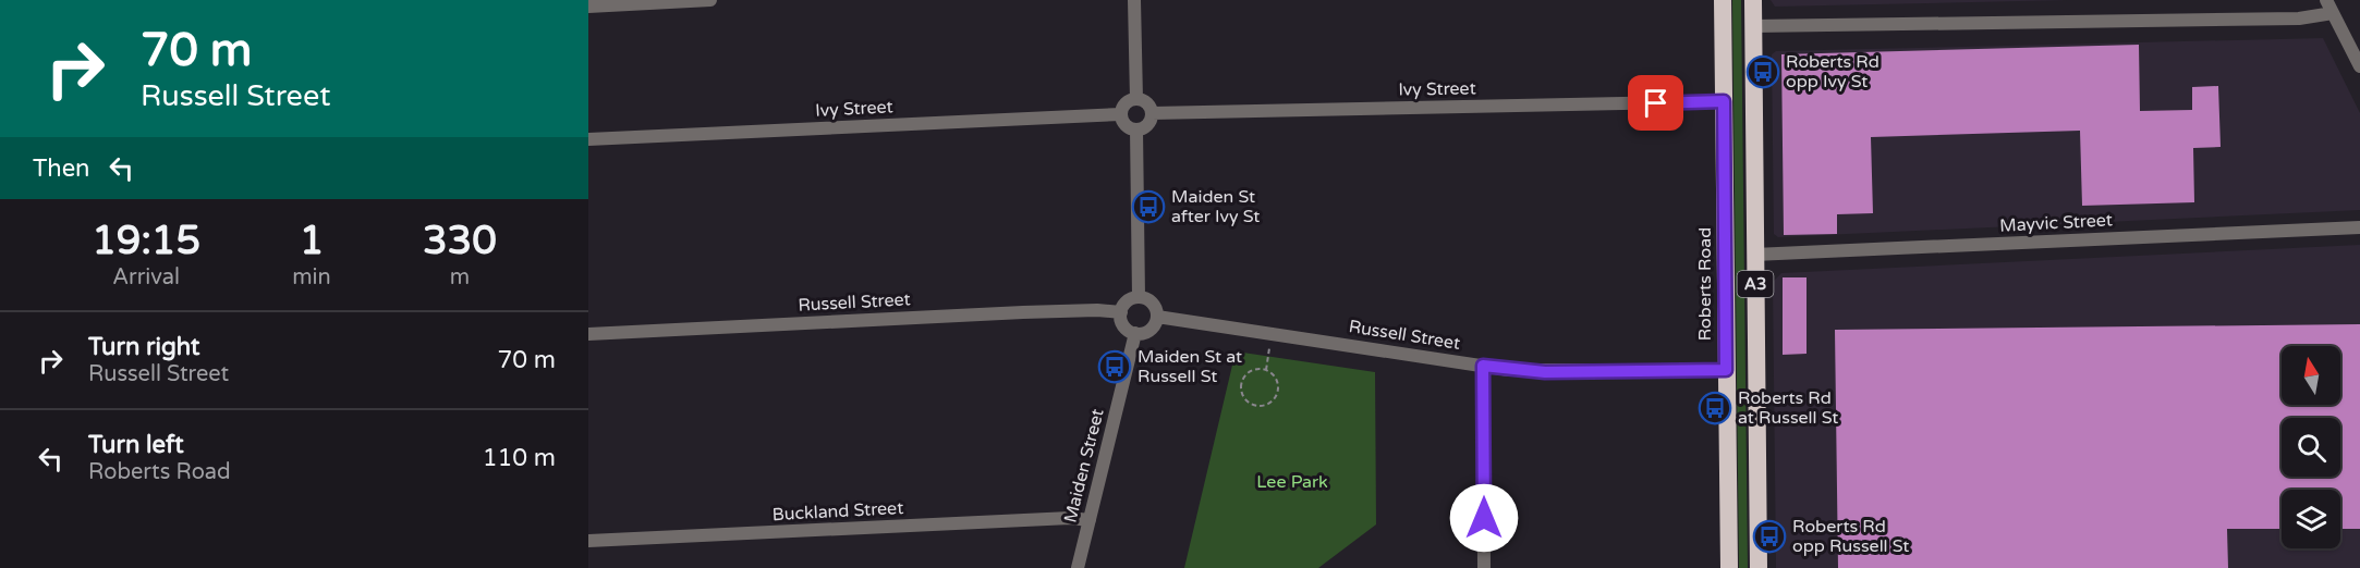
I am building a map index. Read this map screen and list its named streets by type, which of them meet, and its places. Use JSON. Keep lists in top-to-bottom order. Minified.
{"streets":{"highway":["Roberts Road","A3"],"street":["Ivy Street","Mayvic Street","Russell Street","Maiden Street","Buckland Street"]},"crossings":[["Ivy Street","Roberts Road"],["Mayvic Street","A3"],["Roberts Road","Russell Street"],["Russell Street","Maiden Street"],["Maiden Street","Buckland Street"]],"parks":["Lee Park"],"places":{"bus stop":["Roberts Rd opp Ivy St","Maiden St after Ivy St","Maiden St at Russell St","Roberts Rd at Russell St","Roberts Rd opp Russell St"]},"north":"top","page":{"turn":["70 m","Russell Street"],"then":"Then","eta":["19:15","Arrival","1","min","330","m"],"list":[{"name":"Turn right","note":"Russell Street","value":"70 m"},{"name":"Turn left","note":"Roberts Road","value":"110 m"}]}}
